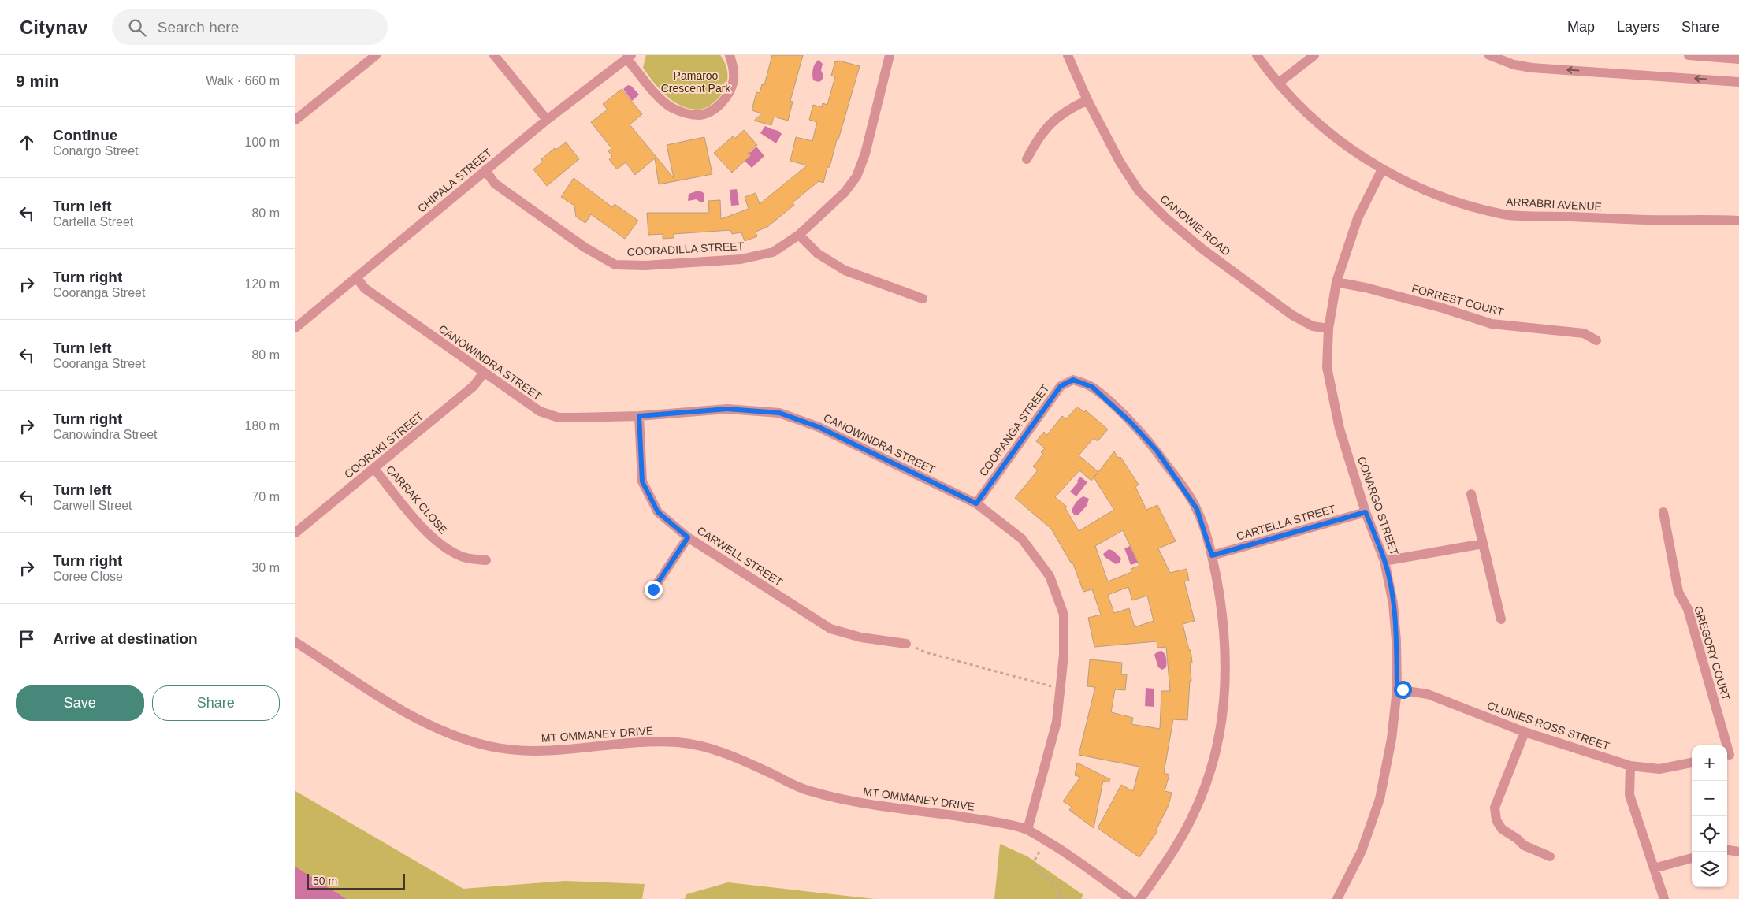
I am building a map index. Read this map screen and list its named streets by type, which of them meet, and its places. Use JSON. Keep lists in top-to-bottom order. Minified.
{"streets":{"street":["CHIPALA STREET","ARRABRI AVENUE","CANOWIE ROAD","COORADILLA STREET","FORREST COURT","CANOWINDRA STREET","COORANGA STREET","COORAKI STREET","CARRAK CLOSE","CONARGO STREET","CARTELLA STREET","CARWELL STREET","GREGORY COURT","CLUNIES ROSS STREET","MT OMMANEY DRIVE"]},"crossings":[["CHIPALA STREET","COORADILLA STREET"],["CHIPALA STREET","CANOWINDRA STREET"],["ARRABRI AVENUE","CONARGO STREET"],["CANOWIE ROAD","CONARGO STREET"],["FORREST COURT","CONARGO STREET"],["CANOWINDRA STREET","COORANGA STREET"],["CANOWINDRA STREET","COORAKI STREET"],["CANOWINDRA STREET","CARWELL STREET"],["CANOWINDRA STREET","MT OMMANEY DRIVE"],["COORANGA STREET","CARTELLA STREET"],["COORAKI STREET","CARRAK CLOSE"],["CONARGO STREET","CARTELLA STREET"],["CONARGO STREET","CLUNIES ROSS STREET"]],"parks":["Pamaroo Crescent Park"],"scale_bar":"50 m","page":{"header":"Citynav","search":"Search here","nav":["Map","Layers","Share"],"heading":["9 min","Walk · 660 m"],"list":[["Continue","Conargo Street","100 m"],["Turn left","Cartella Street","80 m"],["Turn right","Cooranga Street","120 m"],["Turn left","Cooranga Street","80 m"],["Turn right","Canowindra Street","180 m"],["Turn left","Carwell Street","70 m"],["Turn right","Coree Close","30 m"],"Arrive at destination"],"buttons":["Save","Share"],"map_buttons":["+","−"],"scale":"50 m"}}
